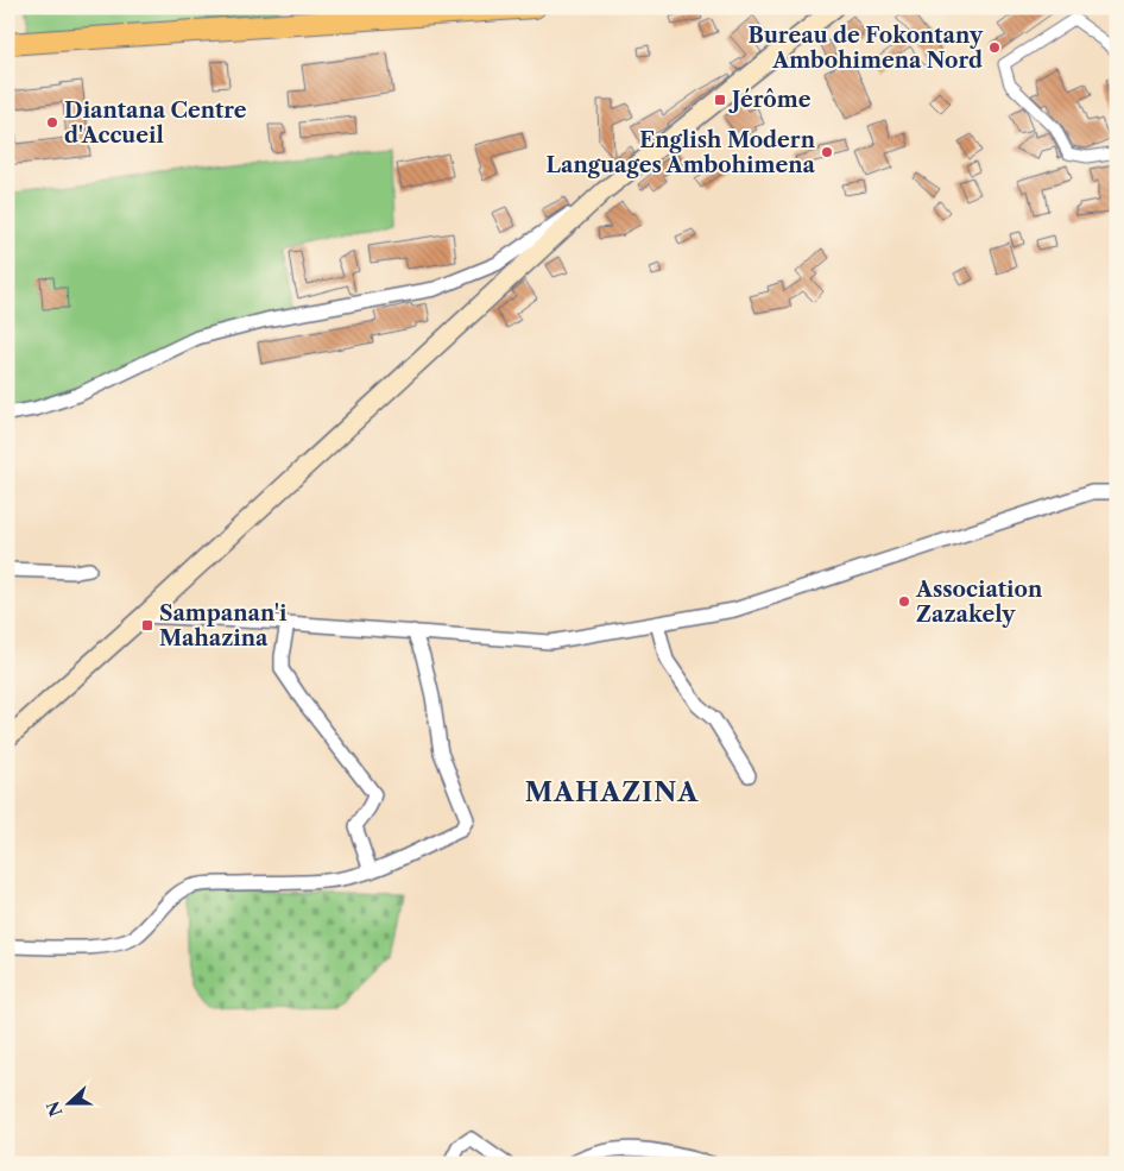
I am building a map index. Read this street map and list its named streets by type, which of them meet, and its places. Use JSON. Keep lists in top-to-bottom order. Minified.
{"districts":["MAHAZINA"],"places":{"other":["Bureau de Fokontany Ambohimena Nord","Diantana Centre d'Accueil","English Modern Languages Ambohimena","Association Zazakely"],"transit":["Jérôme","Sampanan'i Mahazina"]},"north":"left"}
